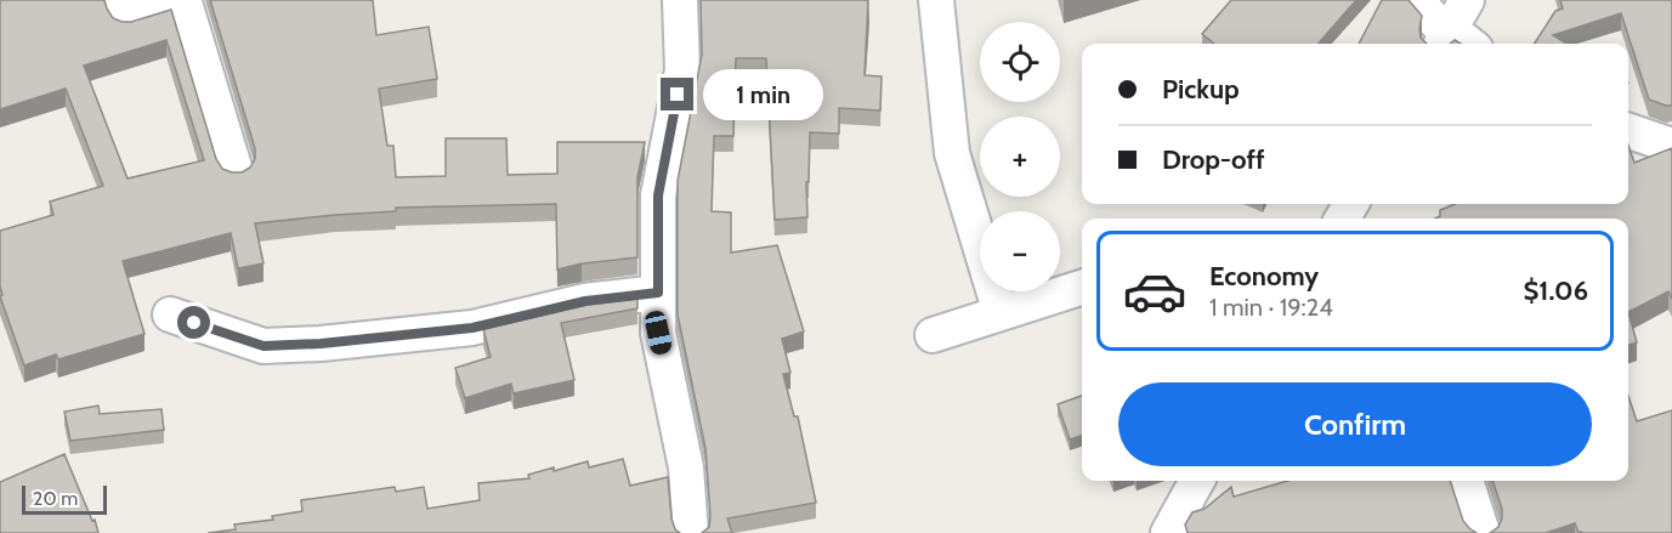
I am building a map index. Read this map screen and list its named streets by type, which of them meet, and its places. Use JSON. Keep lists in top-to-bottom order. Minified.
{"scale_bar":"20 m","page":{"map_buttons":["+","−"],"banner":["Pickup","Drop-off"],"bubble":"1 min","list":[{"name":"Economy","note":"1 min · 19:24","value":"$1.06"}],"buttons":"Confirm","scale":"20 m"}}
